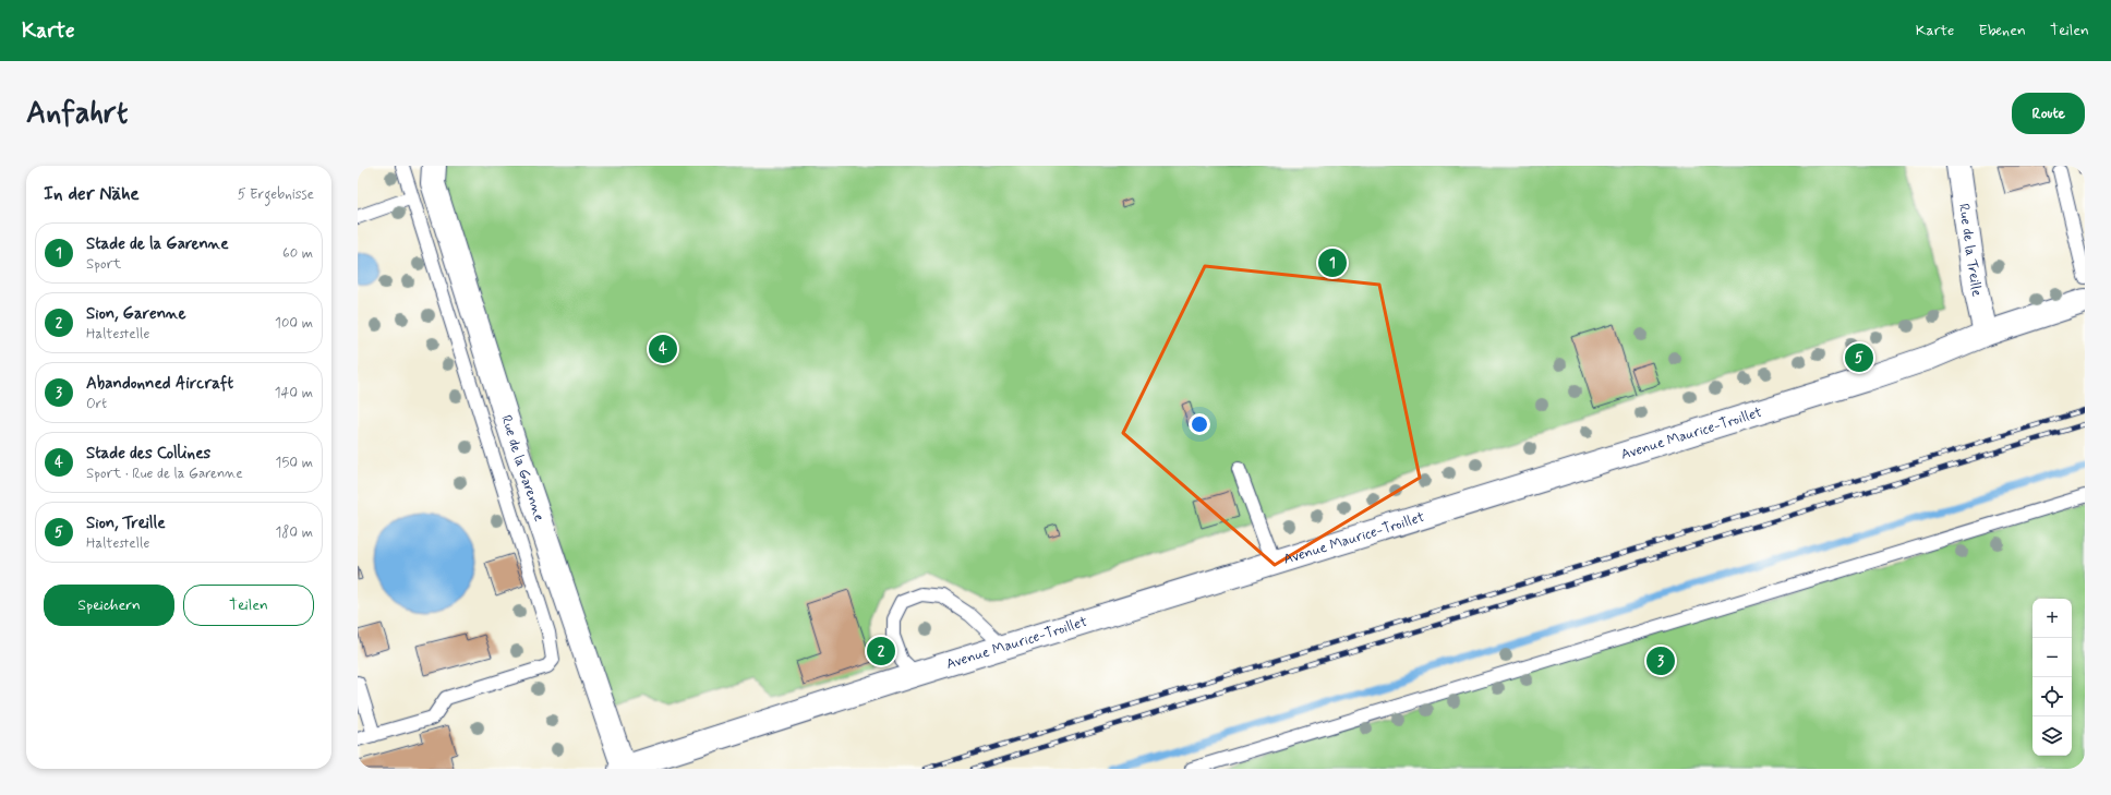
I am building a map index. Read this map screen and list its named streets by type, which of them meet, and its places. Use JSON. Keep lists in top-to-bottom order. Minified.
{"streets":{"street":["Rue de la Treille","Avenue Maurice-Troillet","Rue de la Garenne"]},"crossings":[["Rue de la Treille","Avenue Maurice-Troillet"],["Avenue Maurice-Troillet","Rue de la Garenne"]],"page":{"header":"Karte","nav":["Karte","Ebenen","Teilen"],"buttons":["Route",["Speichern","Teilen"]],"title":"Anfahrt","heading":["In der Nähe","5 Ergebnisse"],"list":[{"mark":"1","name":"Stade de la Garenne","note":"Sport","value":"60 m"},{"mark":"2","name":"Sion, Garenne","note":"Haltestelle","value":"100 m"},{"mark":"3","name":"Abandonned Aircraft","note":"Ort","value":"140 m"},{"mark":"4","name":"Stade des Collines","note":"Sport · Rue de la Garenne","value":"150 m"},{"mark":"5","name":"Sion, Treille","note":"Haltestelle","value":"180 m"}],"pins":["1","4","5","2","3"],"map_buttons":["+","−"]}}
